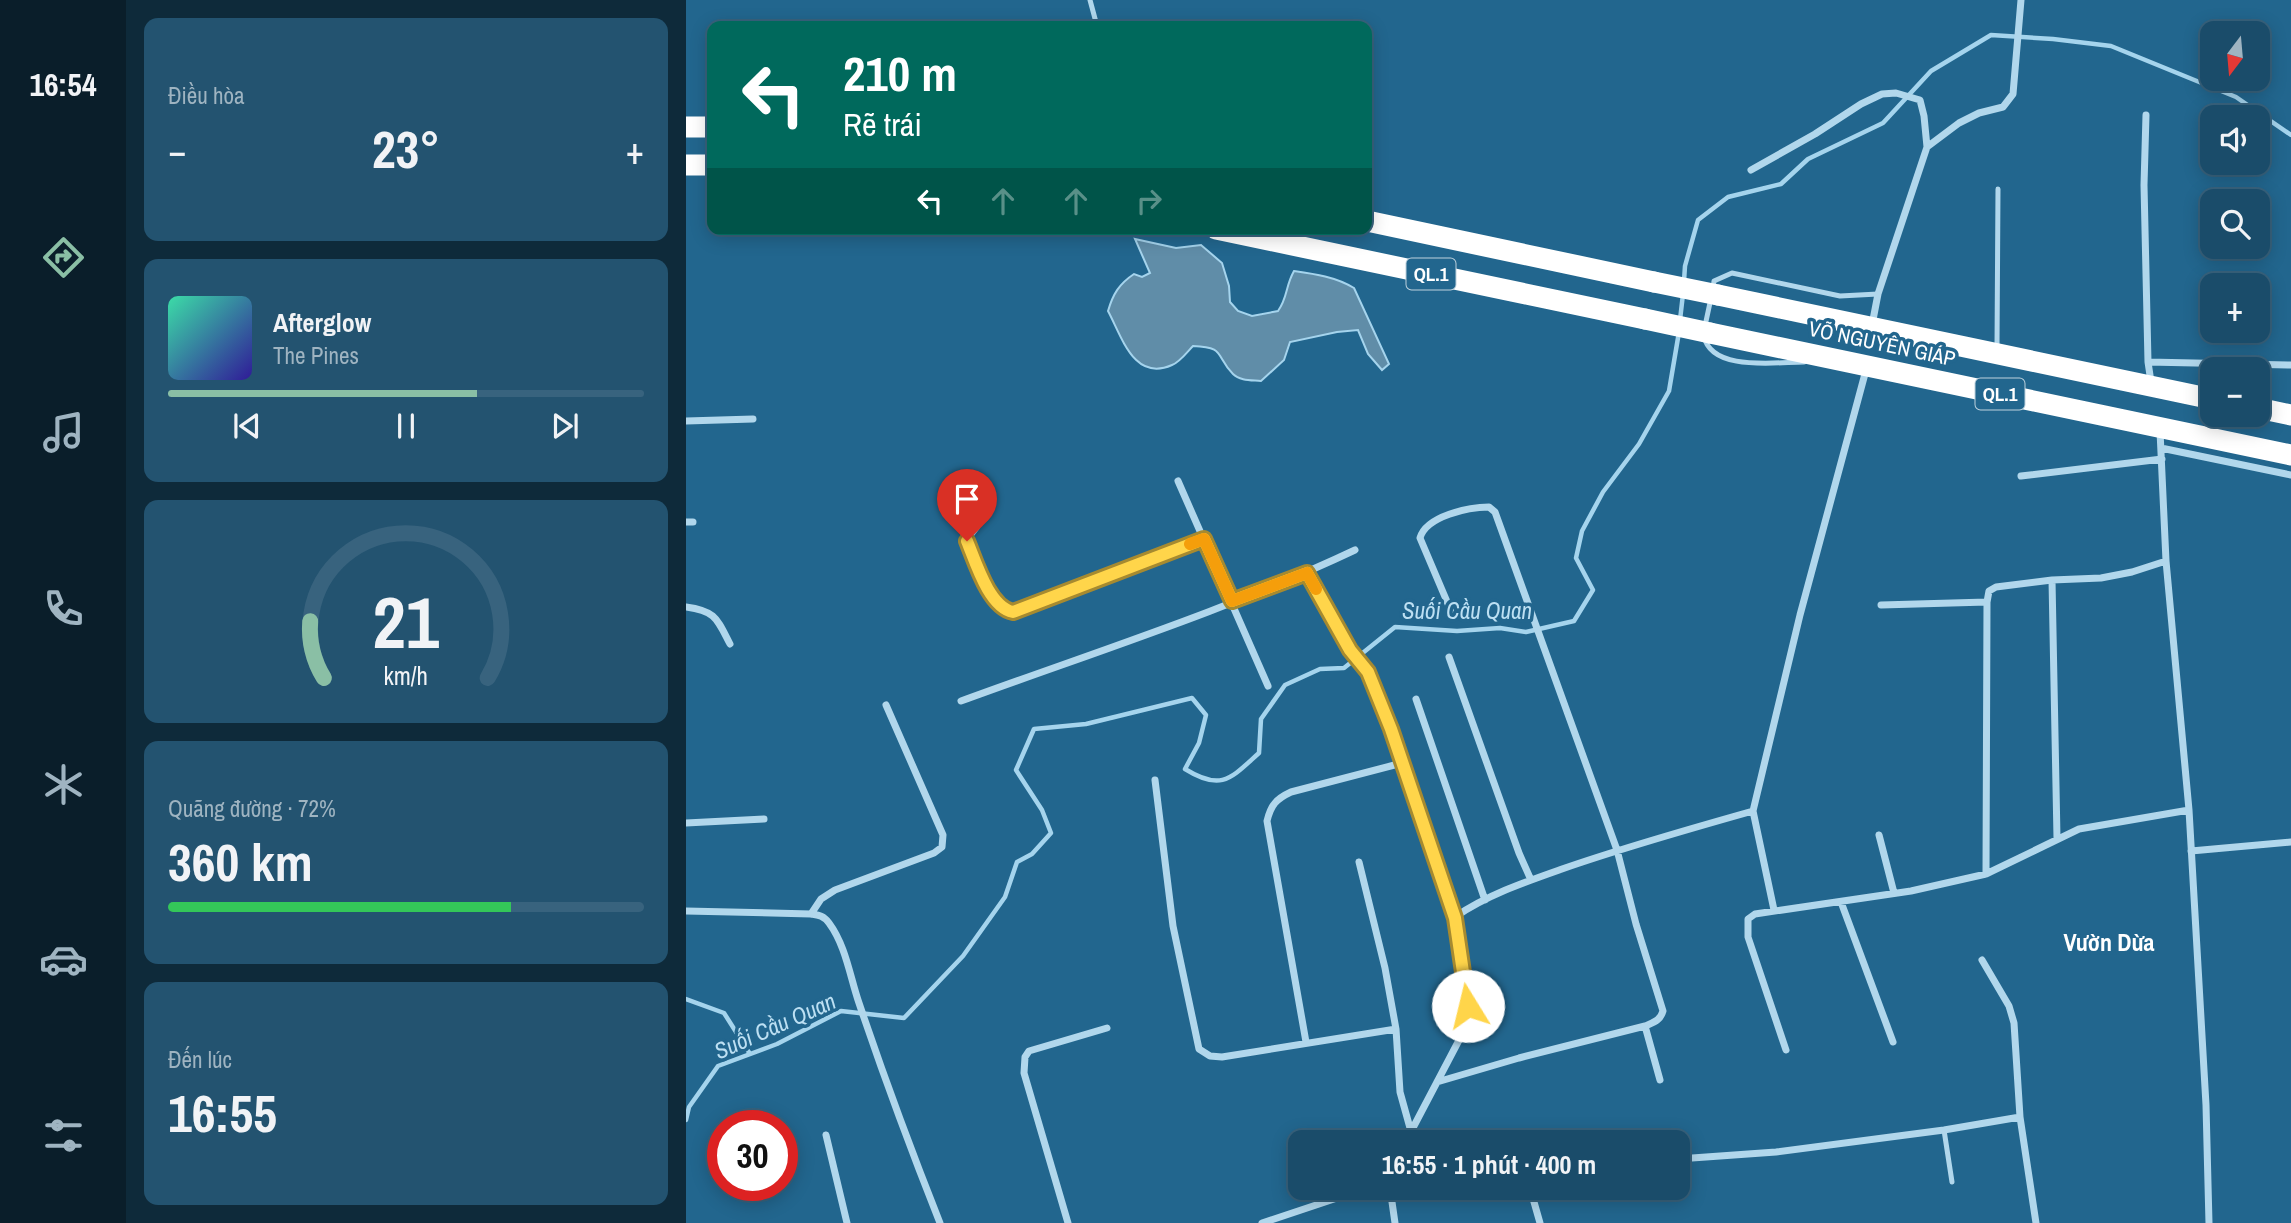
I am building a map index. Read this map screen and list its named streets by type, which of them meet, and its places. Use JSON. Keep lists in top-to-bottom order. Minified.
{"streets":{"highway":["QL.1","VÕ NGUYÊN GIÁP"]},"districts":["Vườn Dừa"],"water":["Suối Cầu Quan"],"north":"bottom","page":{"tabs":"16:54","tile":["Điều hòa",["Quãng đường · 72%","360 km"],["Đến lúc","16:55"]],"map_buttons":["+","−"],"turn":["210 m","Rẽ trái"],"heat":["−","23°","+"],"song":["Afterglow","The Pines"],"limit":"30","trip":"16:55 · 1 phút · 400 m","gauge":["21","km/h"]}}
